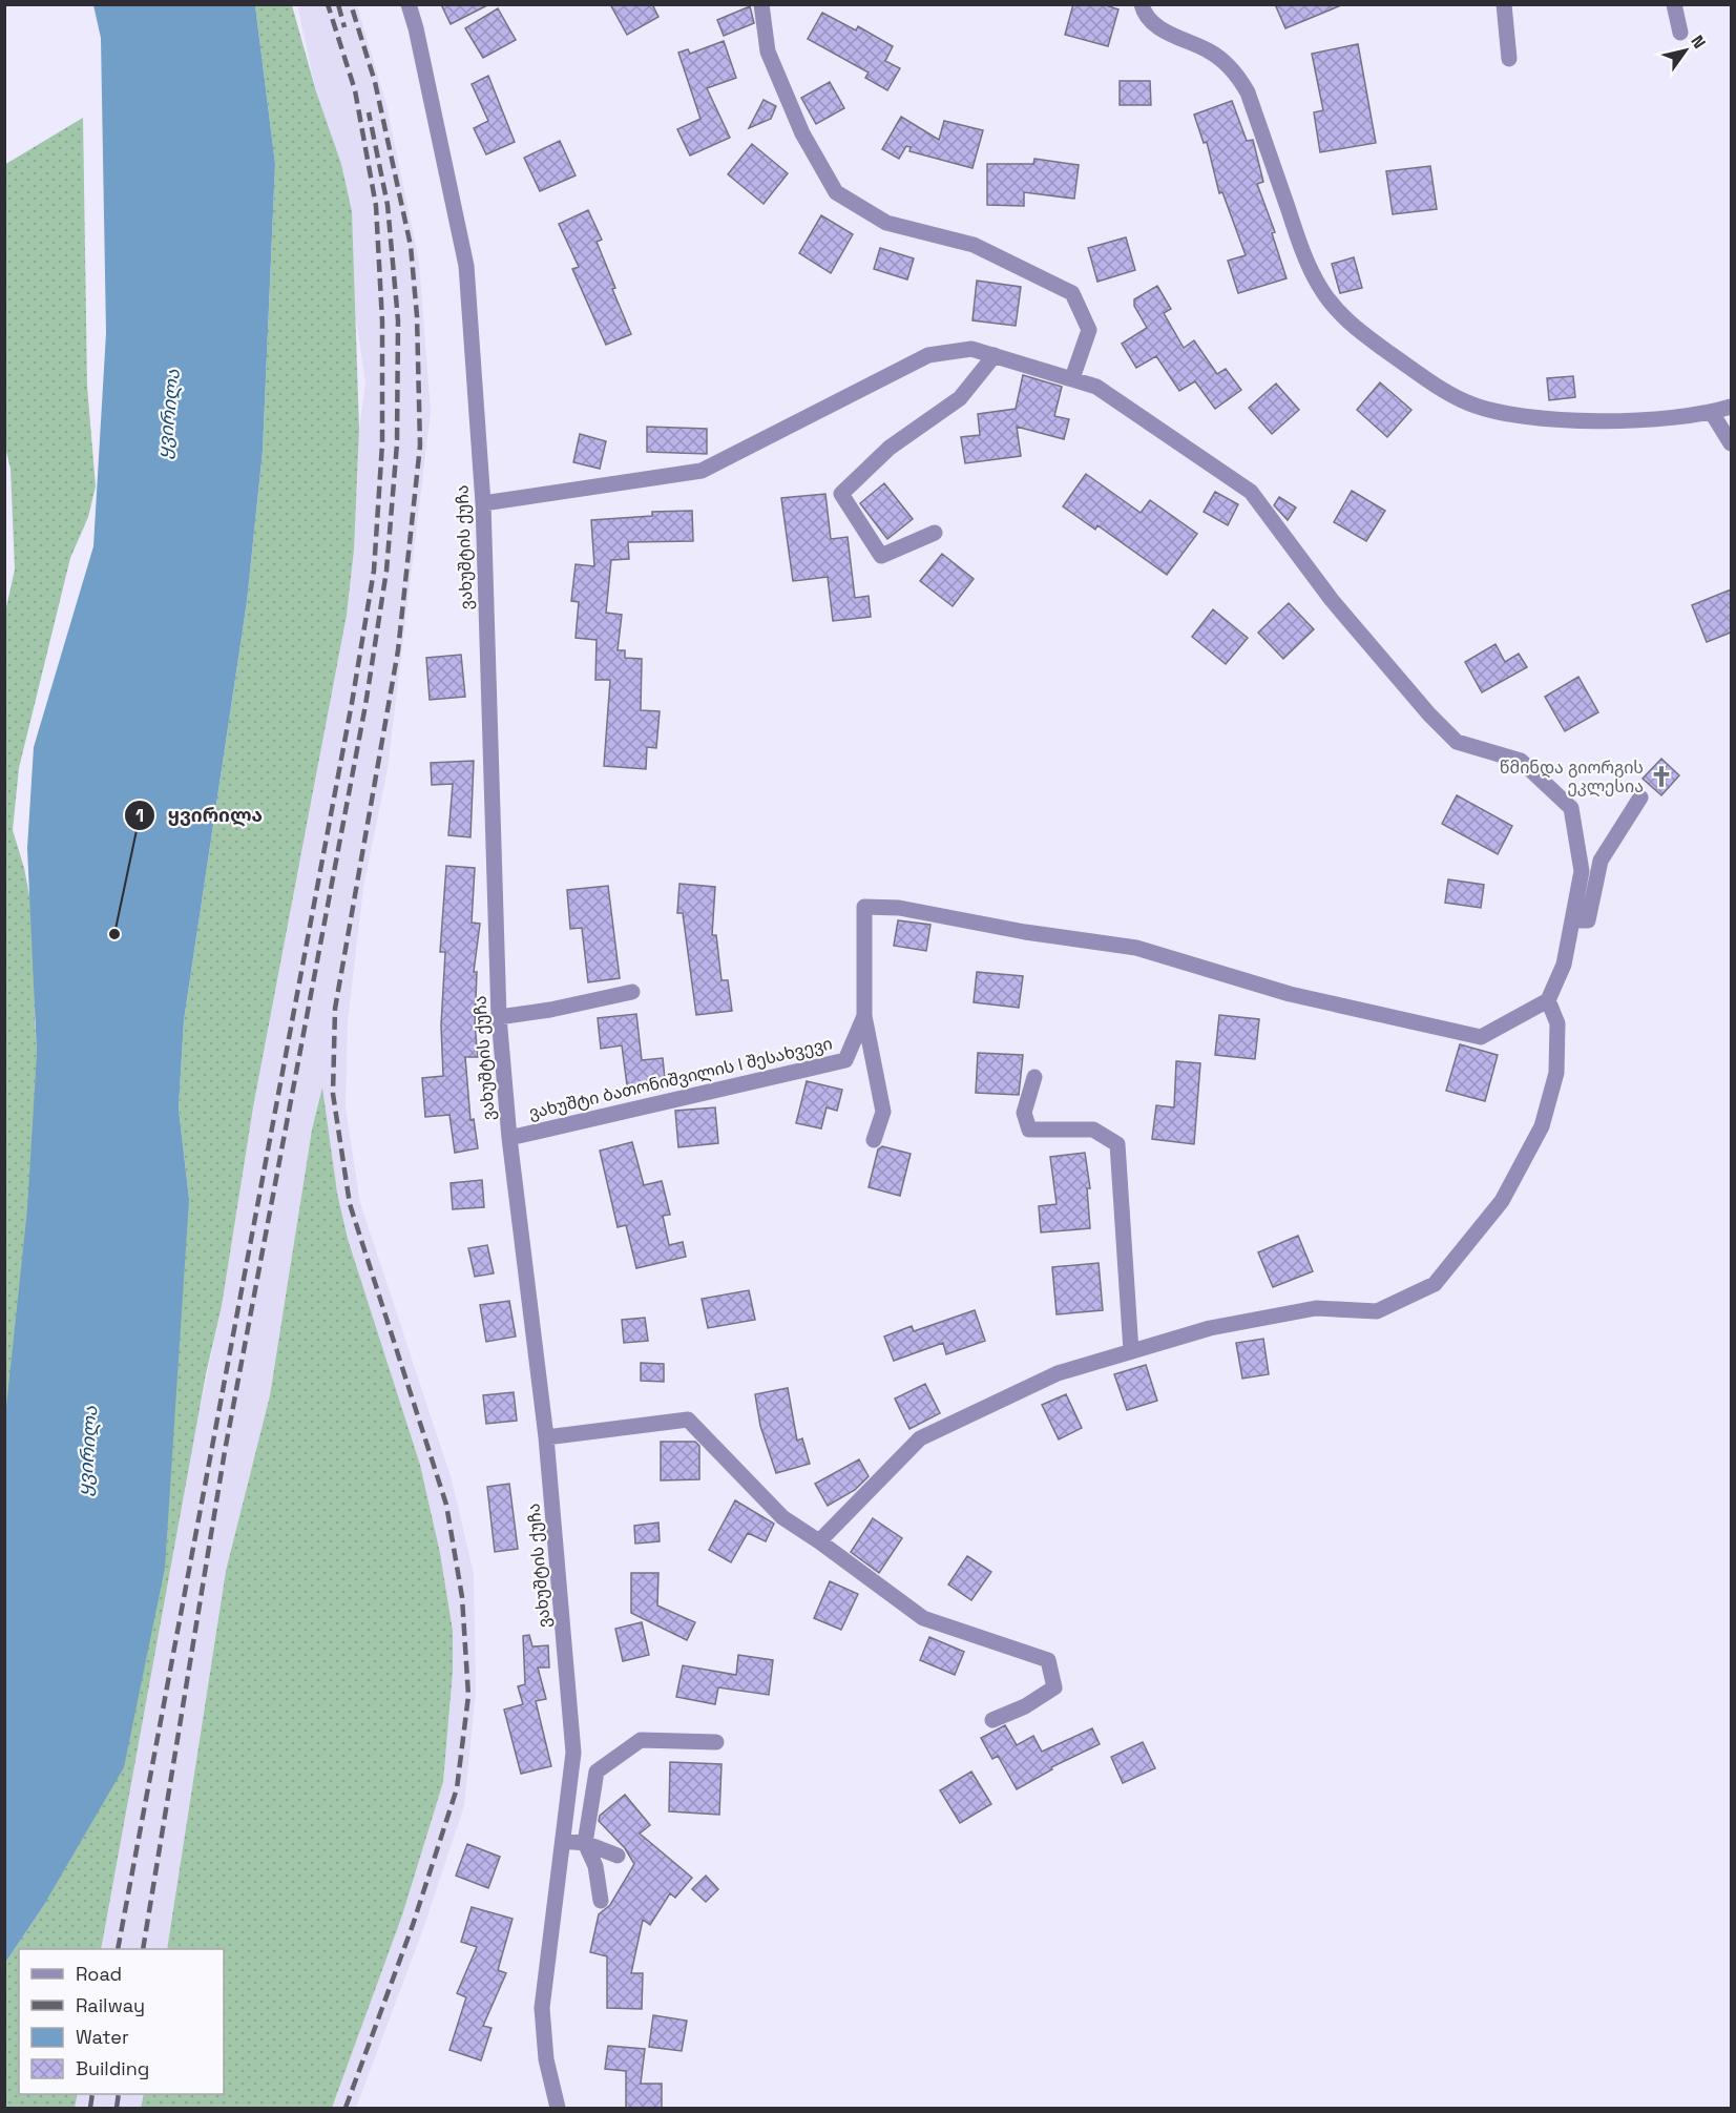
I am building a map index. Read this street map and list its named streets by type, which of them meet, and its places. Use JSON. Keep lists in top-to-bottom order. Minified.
{"streets":{"street":["ვახუშტის ქუჩა","ვახუშტი ბათონიშვილის I შესახვევი"]},"crossings":[["ვახუშტის ქუჩა","ვახუშტი ბათონიშვილის I შესახვევი"]],"water":["ყვირილა"],"places":{"church":["წმინდა გიორგის ეკლესია"],"other":["ყვირილა"]},"legend":["Road","Railway","Water","Building"],"north":"top right"}
